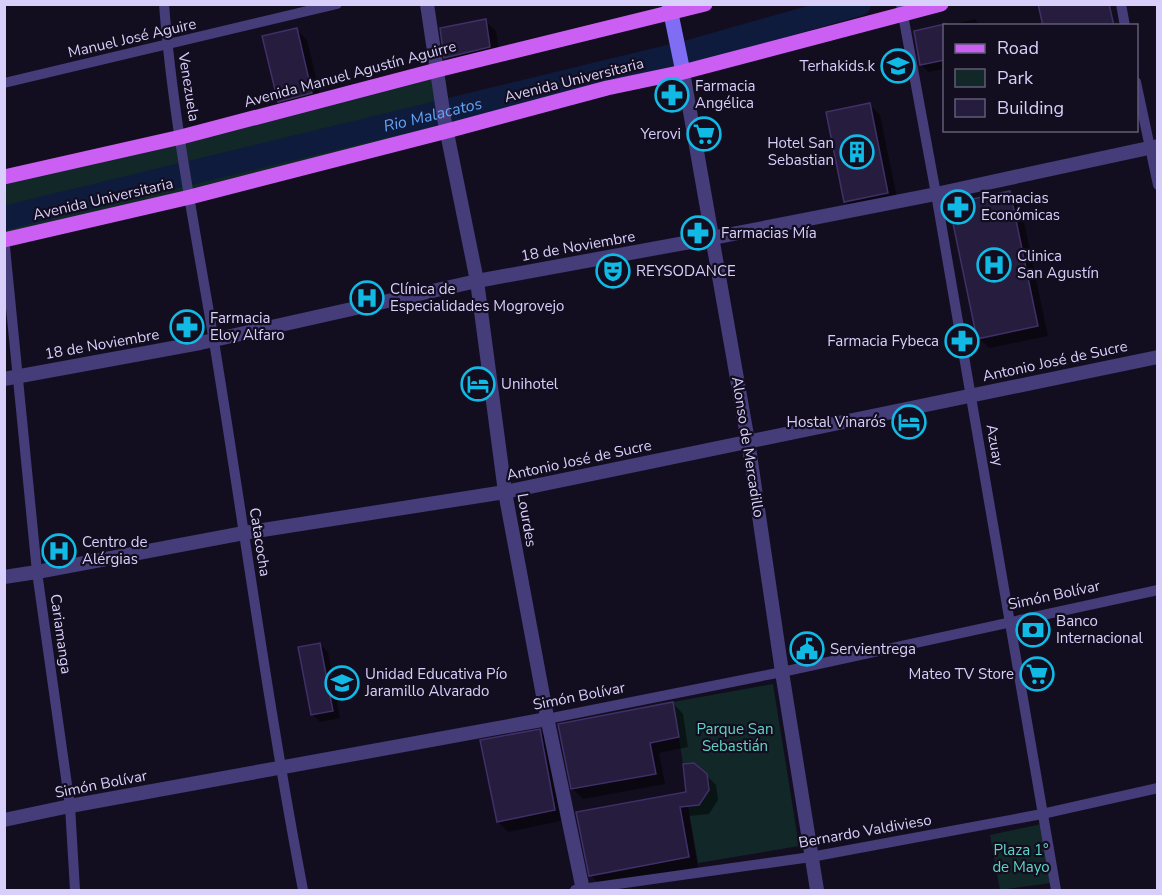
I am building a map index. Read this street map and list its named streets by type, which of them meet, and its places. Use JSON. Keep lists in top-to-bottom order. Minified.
{"streets":{"main road":["Avenida Manuel Agustín Aguirre","Avenida Universitaria","Alonso de Mercadillo"],"street":["Manuel José Aguire","Venezuela","18 de Noviembre","Antonio José de Sucre","Azuay","Lourdes","Catacocha","Simón Bolívar","Cariamanga","Bernardo Valdivieso"]},"crossings":[["Manuel José Aguire","Venezuela"],["Avenida Manuel Agustín Aguirre","Venezuela"],["Avenida Manuel Agustín Aguirre","Alonso de Mercadillo"],["Avenida Manuel Agustín Aguirre","Lourdes"],["Avenida Universitaria","Venezuela"],["Avenida Universitaria","Azuay"],["Avenida Universitaria","Alonso de Mercadillo"],["Avenida Universitaria","Lourdes"],["Avenida Universitaria","Catacocha"],["Avenida Universitaria","Cariamanga"],["Venezuela","Catacocha"],["18 de Noviembre","Azuay"],["18 de Noviembre","Alonso de Mercadillo"],["18 de Noviembre","Lourdes"],["18 de Noviembre","Catacocha"],["18 de Noviembre","Cariamanga"],["Antonio José de Sucre","Azuay"],["Antonio José de Sucre","Alonso de Mercadillo"],["Antonio José de Sucre","Lourdes"],["Antonio José de Sucre","Catacocha"],["Antonio José de Sucre","Cariamanga"],["Azuay","Simón Bolívar"],["Azuay","Bernardo Valdivieso"],["Alonso de Mercadillo","Simón Bolívar"],["Alonso de Mercadillo","Bernardo Valdivieso"],["Lourdes","Simón Bolívar"],["Lourdes","Bernardo Valdivieso"],["Catacocha","Simón Bolívar"],["Simón Bolívar","Cariamanga"]],"water":["Rio Malacatos"],"parks":["Parque San Sebastián","Plaza 1° de Mayo"],"places":{"school or university":["Terhakids.k","Unidad Educativa Pío Jaramillo Alvarado"],"pharmacy":["Farmacia Angélica","Farmacias Económicas","Farmacias Mía","Farmacia Eloy Alfaro","Farmacia Fybeca"],"supermarket":["Yerovi","Mateo TV Store"],"building":["Hotel San Sebastian"],"hospital":["Clinica San Agustín","Clínica de Especialidades Mogrovejo","Centro de Alérgias"],"theatre":["REYSODANCE"],"hotel":["Unihotel","Hostal Vinarós"],"bank":["Banco Internacional"],"public building":["Servientrega"]},"legend":["Road","Park","Building"]}
